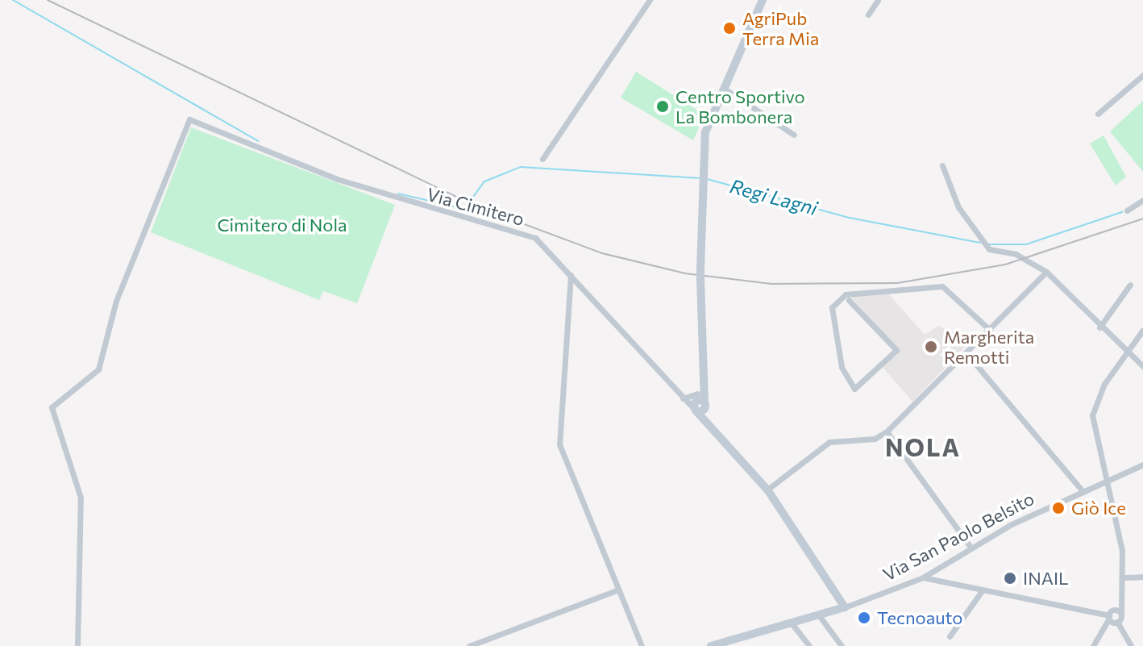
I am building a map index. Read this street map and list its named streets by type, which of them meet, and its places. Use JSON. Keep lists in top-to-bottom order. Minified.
{"streets":{"main road":["Via San Paolo Belsito"],"street":["Via Cimitero"]},"districts":["NOLA"],"water":["Regi Lagni"],"parks":["Cimitero di Nola"],"places":["AgriPub Terra Mia","Centro Sportivo La Bombonera","Margherita Remotti","Giò Ice","INAIL","Tecnoauto"]}
